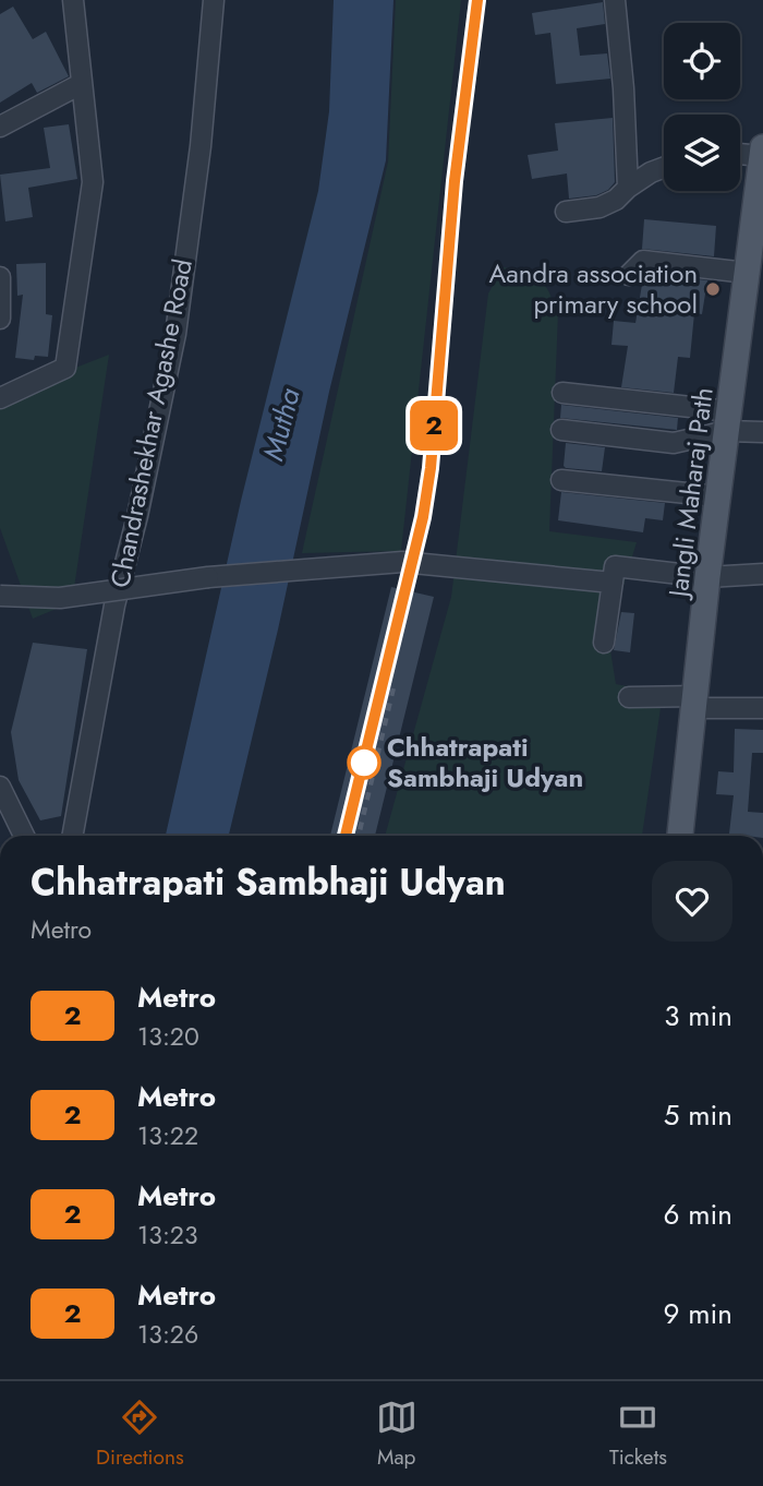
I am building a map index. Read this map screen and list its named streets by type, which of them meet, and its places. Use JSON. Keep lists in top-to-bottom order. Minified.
{"streets":{"main road":["Jangli Maharaj Path"],"street":["Chandrashekhar Agashe Road"]},"water":["Mutha"],"places":["Aandra association primary school","Chhatrapati Sambhaji Udyan"],"lines":["metro line 2"],"page":{"on_map":"2","heading":["Chhatrapati Sambhaji Udyan","Metro"],"list":[{"mark":"2","name":"Metro","note":"13:20","value":"3 min"},{"mark":"2","name":"Metro","note":"13:22","value":"5 min"},{"mark":"2","name":"Metro","note":"13:23","value":"6 min"},{"mark":"2","name":"Metro","note":"13:26","value":"9 min"}],"tabs":["Directions","Map","Tickets"]}}
